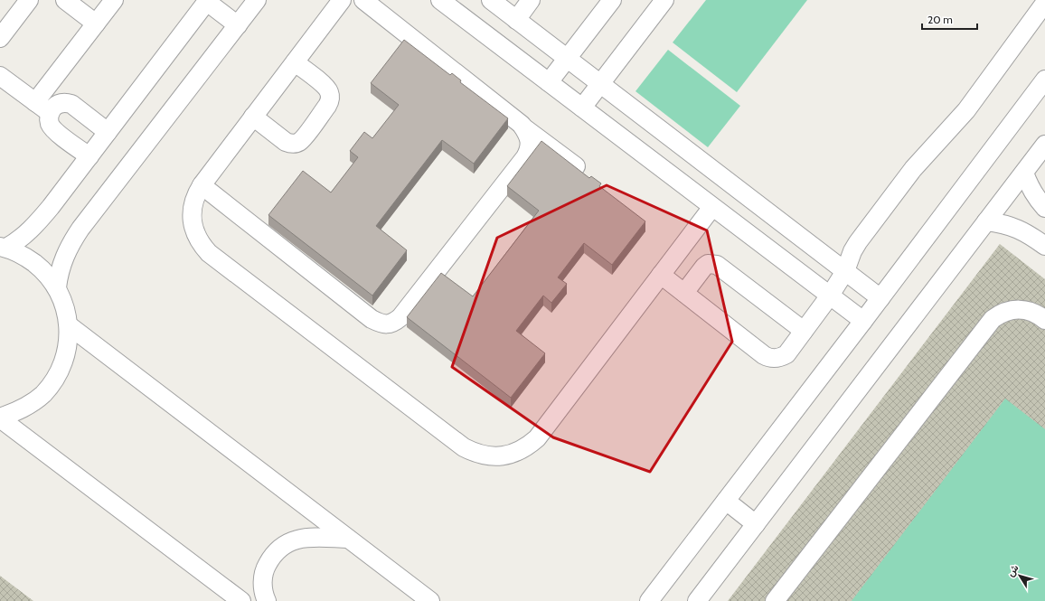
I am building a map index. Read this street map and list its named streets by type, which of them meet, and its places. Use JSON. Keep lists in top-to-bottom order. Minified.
{"scale_bar":"20 m","north":"top left"}
